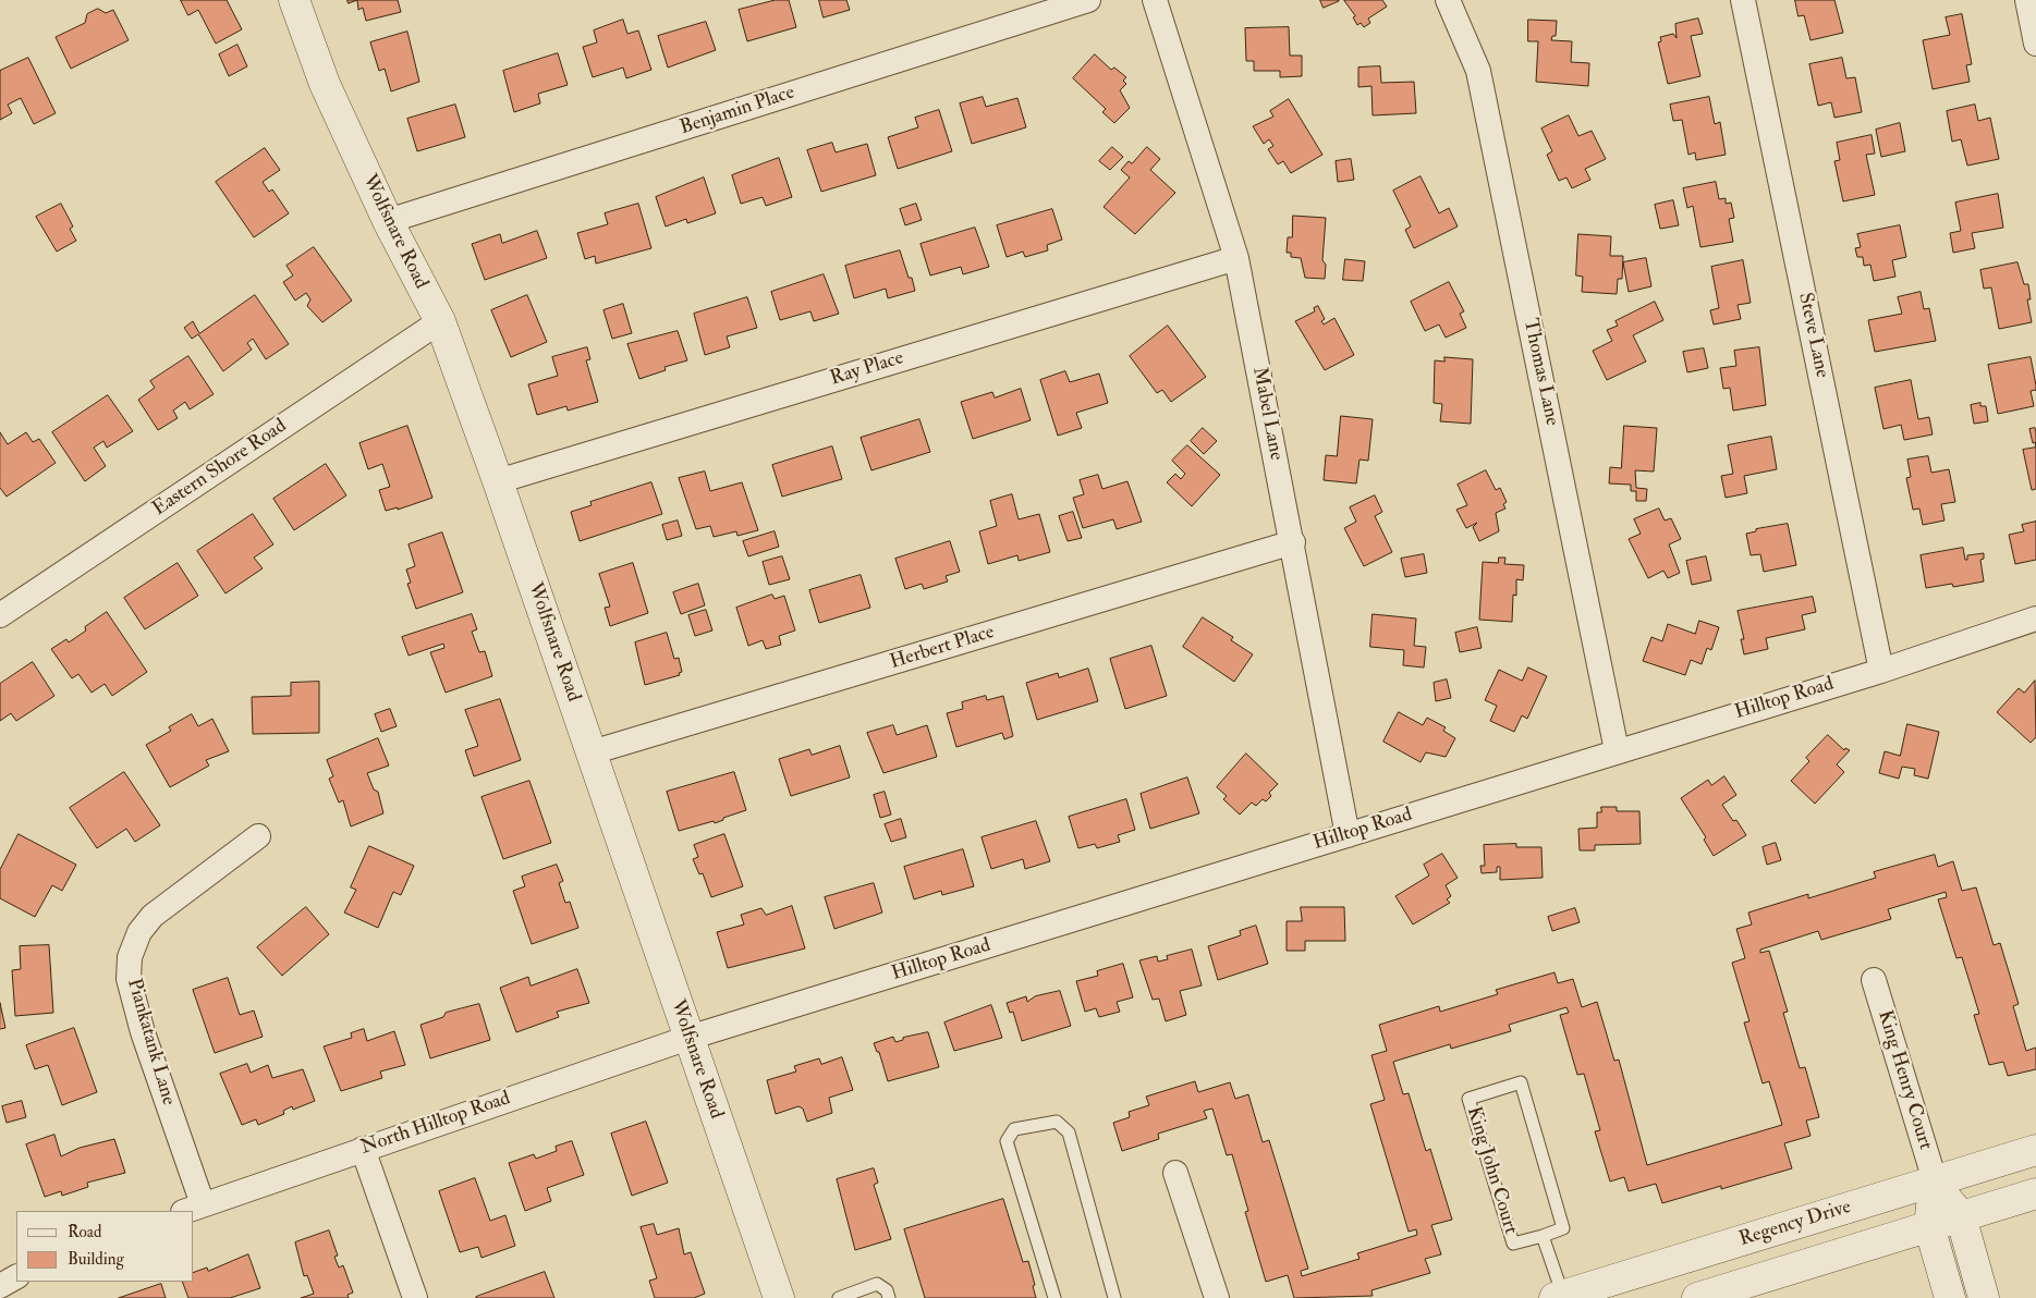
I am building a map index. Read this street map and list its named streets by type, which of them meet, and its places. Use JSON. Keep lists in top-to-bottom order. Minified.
{"streets":{"street":["Benjamin Place","Wolfsnare Road","Steve Lane","Ray Place","Thomas Lane","Mabel Lane","Eastern Shore Road","Herbert Place","Hilltop Road","Piankatank Lane","King Henry Court","North Hilltop Road","Regency Drive"],"lane":["King John Court"]},"crossings":[["Benjamin Place","Wolfsnare Road"],["Wolfsnare Road","Ray Place"],["Wolfsnare Road","Eastern Shore Road"],["Wolfsnare Road","Herbert Place"],["Wolfsnare Road","Hilltop Road"],["Wolfsnare Road","North Hilltop Road"],["Steve Lane","Hilltop Road"],["Ray Place","Mabel Lane"],["Thomas Lane","Hilltop Road"],["Mabel Lane","Herbert Place"],["Mabel Lane","Hilltop Road"],["Hilltop Road","North Hilltop Road"],["Piankatank Lane","North Hilltop Road"],["King Henry Court","Regency Drive"],["King John Court","Regency Drive"]],"legend":["Road","Building"]}
